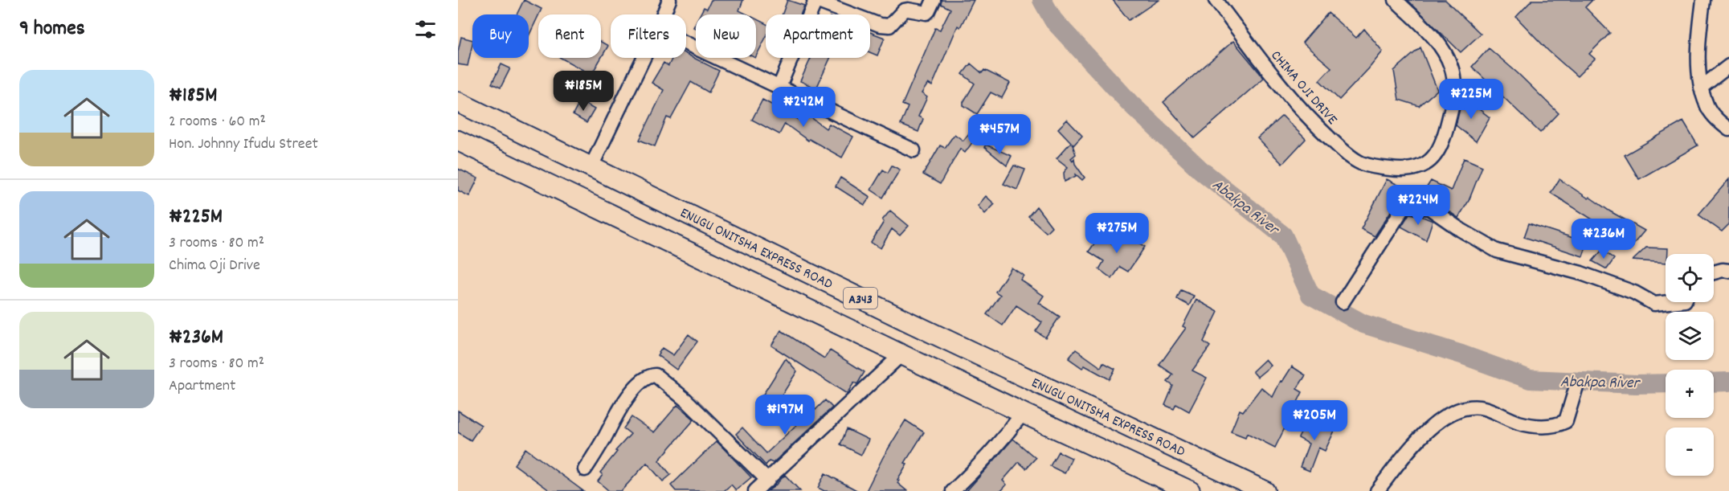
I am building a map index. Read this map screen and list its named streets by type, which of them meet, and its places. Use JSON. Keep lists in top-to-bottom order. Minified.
{"streets":{"highway":["ENUGU ONITSHA EXPRESS ROAD","A343"],"street":["CHIMA OJI DRIVE"]},"water":["Abakpa River"],"page":{"heading":"9 homes","chip":["Buy","Rent","Filters","New","Apartment"],"list":[{"name":"₦185M","note":"2 rooms · 60 m² · Hon. Johnny Ifudu Street"},{"name":"₦225M","note":"3 rooms · 80 m² · Chima Oji Drive"},{"name":"₦236M","note":"3 rooms · 80 m² · Apartment"}],"price":["₦185M","₦225M","₦242M","₦457M","₦224M","₦275M","₦236M","₦197M","₦205M"],"map_buttons":["+","−"]}}
